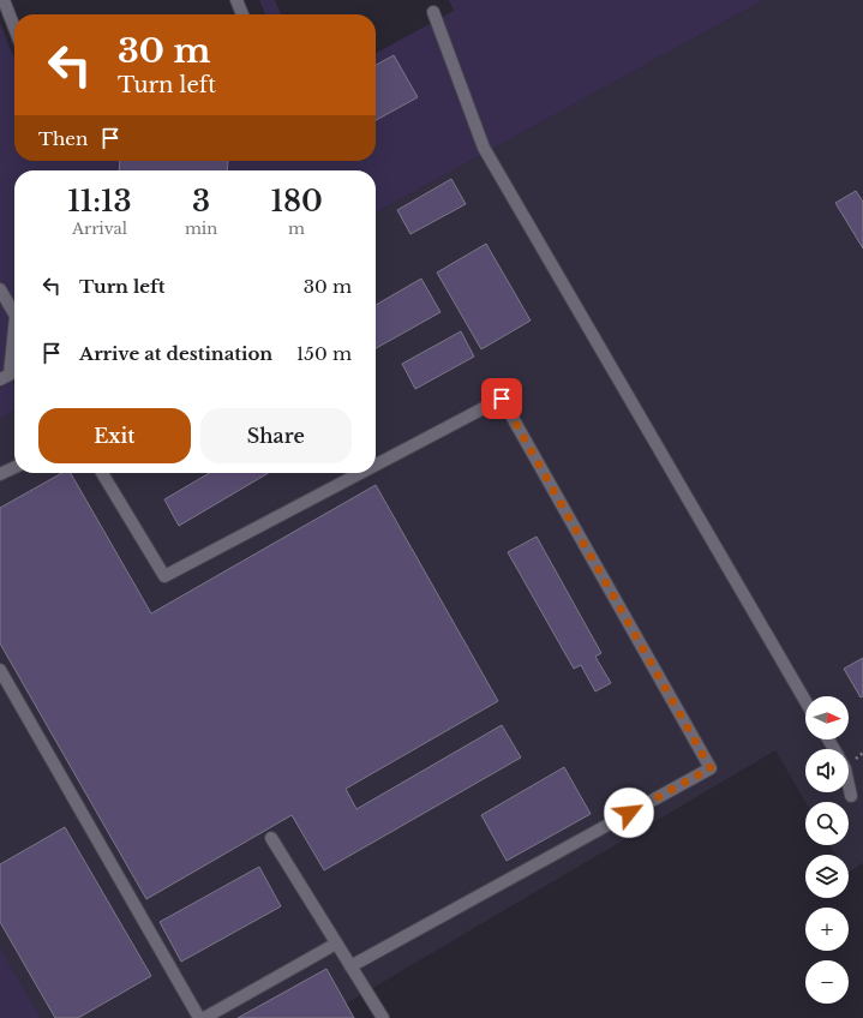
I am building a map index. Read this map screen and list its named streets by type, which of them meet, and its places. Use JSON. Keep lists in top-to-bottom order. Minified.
{"north":"right","page":{"turn":["30 m","Turn left"],"then":"Then","eta":["11:13","Arrival","3","min","180","m"],"list":[{"name":"Turn left","value":"30 m"},{"name":"Arrive at destination","value":"150 m"}],"buttons":["Exit","Share"],"map_buttons":["+","−"]}}
